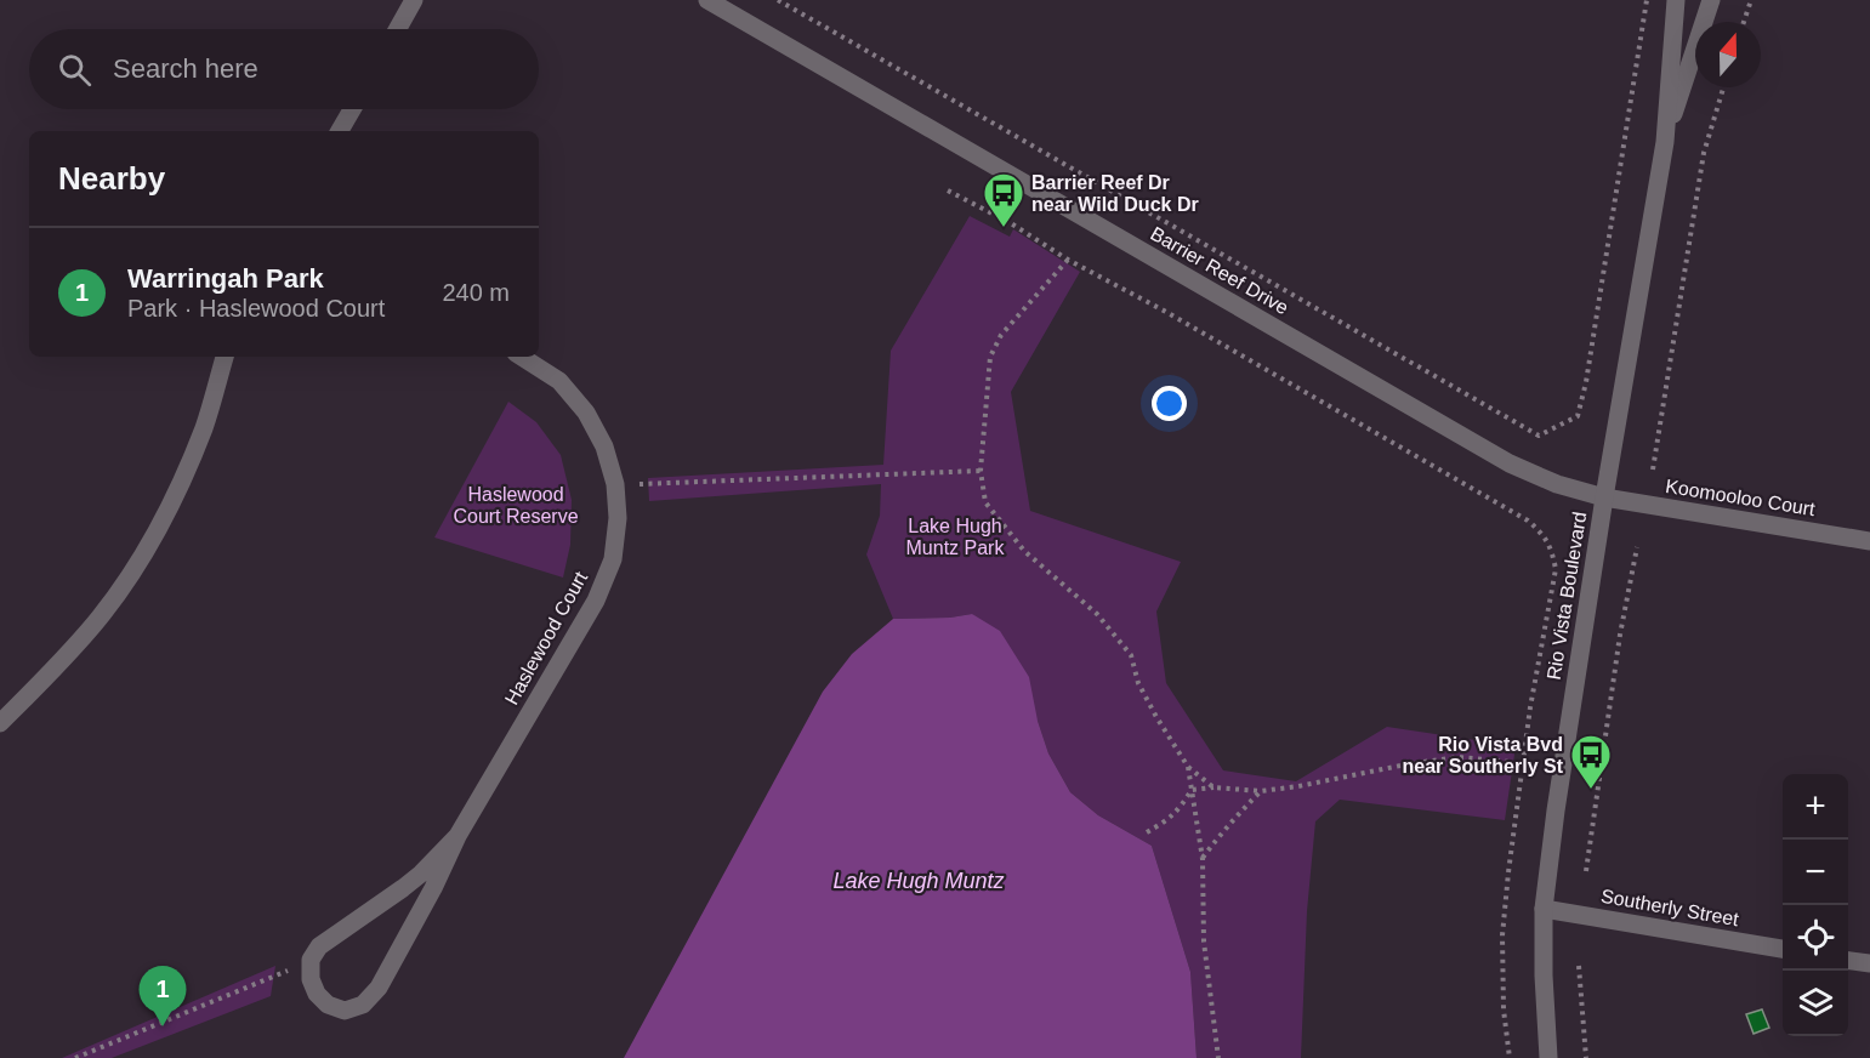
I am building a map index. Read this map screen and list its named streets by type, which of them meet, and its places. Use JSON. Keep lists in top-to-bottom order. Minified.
{"streets":{"street":["Barrier Reef Drive","Koomooloo Court","Rio Vista Boulevard","Haslewood Court","Southerly Street"]},"crossings":[["Barrier Reef Drive","Koomooloo Court"],["Barrier Reef Drive","Rio Vista Boulevard"],["Koomooloo Court","Rio Vista Boulevard"],["Rio Vista Boulevard","Southerly Street"]],"water":["Lake Hugh Muntz"],"parks":["Haslewood Court Reserve","Lake Hugh Muntz Park"],"places":{"bus stop":["Barrier Reef Dr near Wild Duck Dr","Rio Vista Bvd near Southerly St"]},"north":"top","page":{"search":"Search here","heading":"Nearby","list":[{"mark":"1","name":"Warringah Park","note":"Park · Haslewood Court","value":"240 m"}],"map_buttons":["+","−"],"pins":"1"}}
